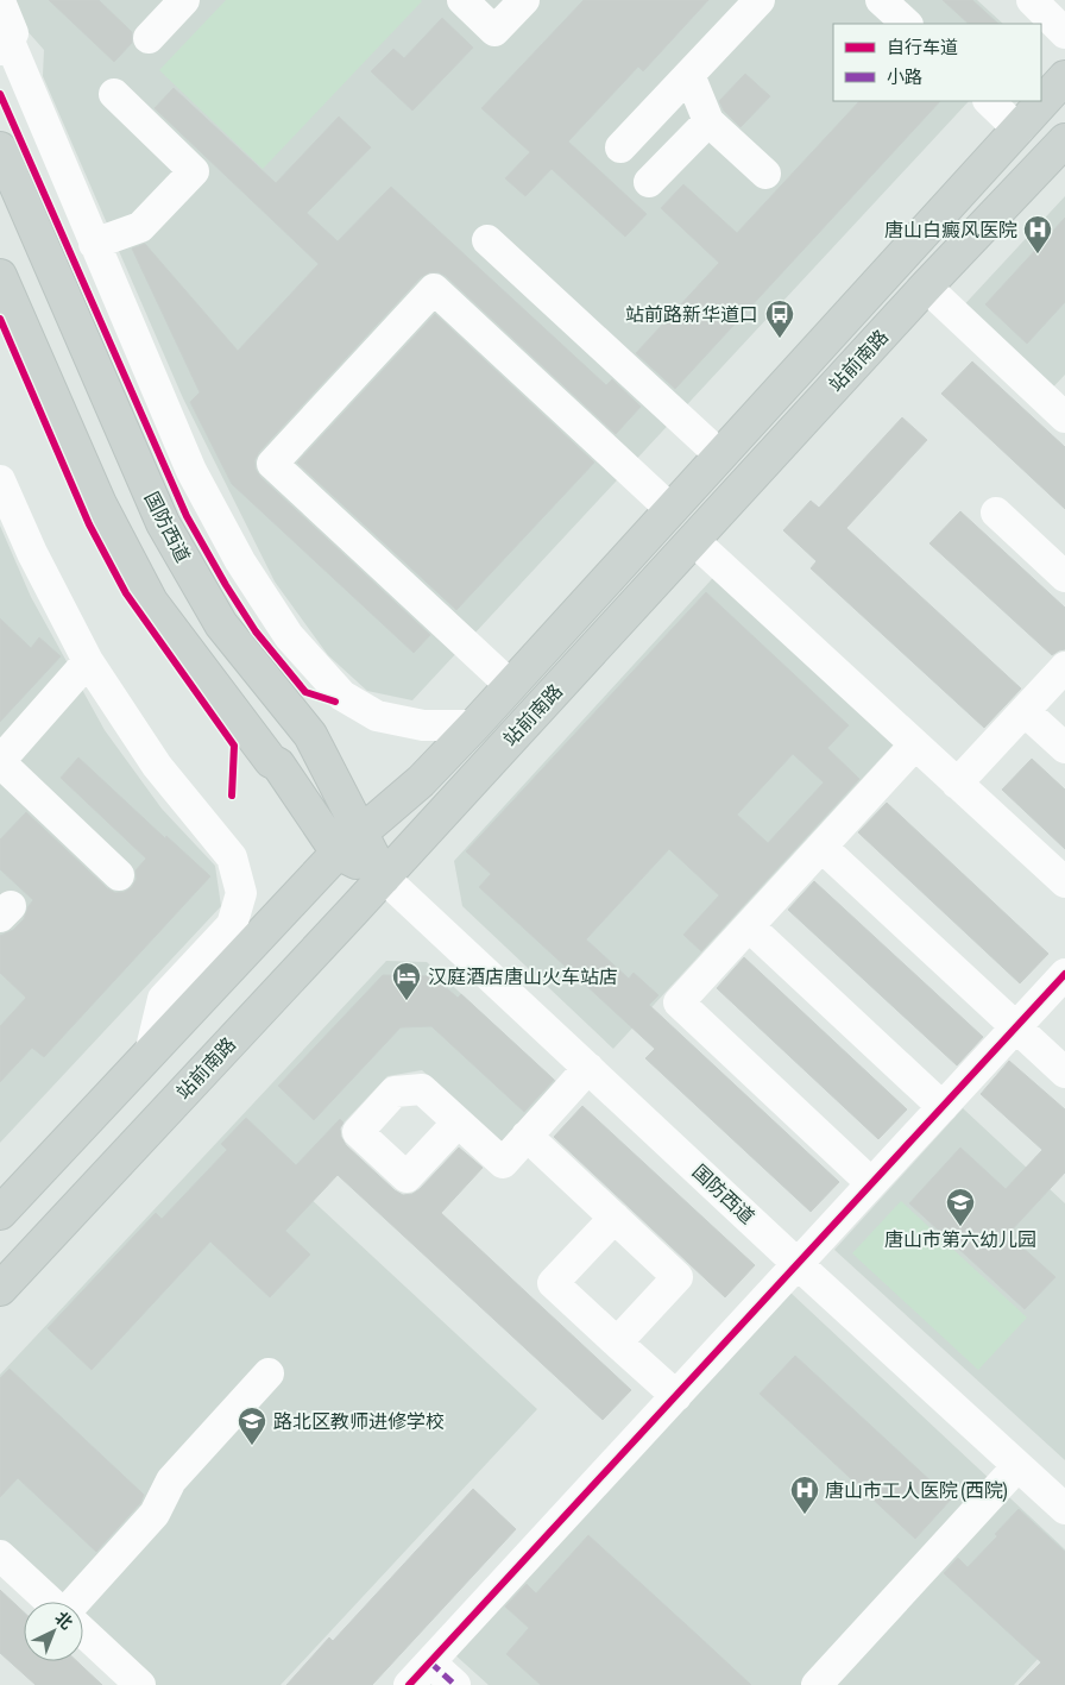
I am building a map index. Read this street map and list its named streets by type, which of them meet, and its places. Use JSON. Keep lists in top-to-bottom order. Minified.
{"streets":{"main road":["站前南路","国防西道"]},"crossings":[["站前南路","国防西道"]],"places":{"hospital":["唐山白癜风医院","唐山市工人医院 (西院)"],"bus stop":["站前路新华道口"],"hotel":["汉庭酒店唐山火车站店"],"school or university":["唐山市第六幼儿园","路北区教师进修学校"]},"legend":["自行车道","小路"],"north":"top right"}
